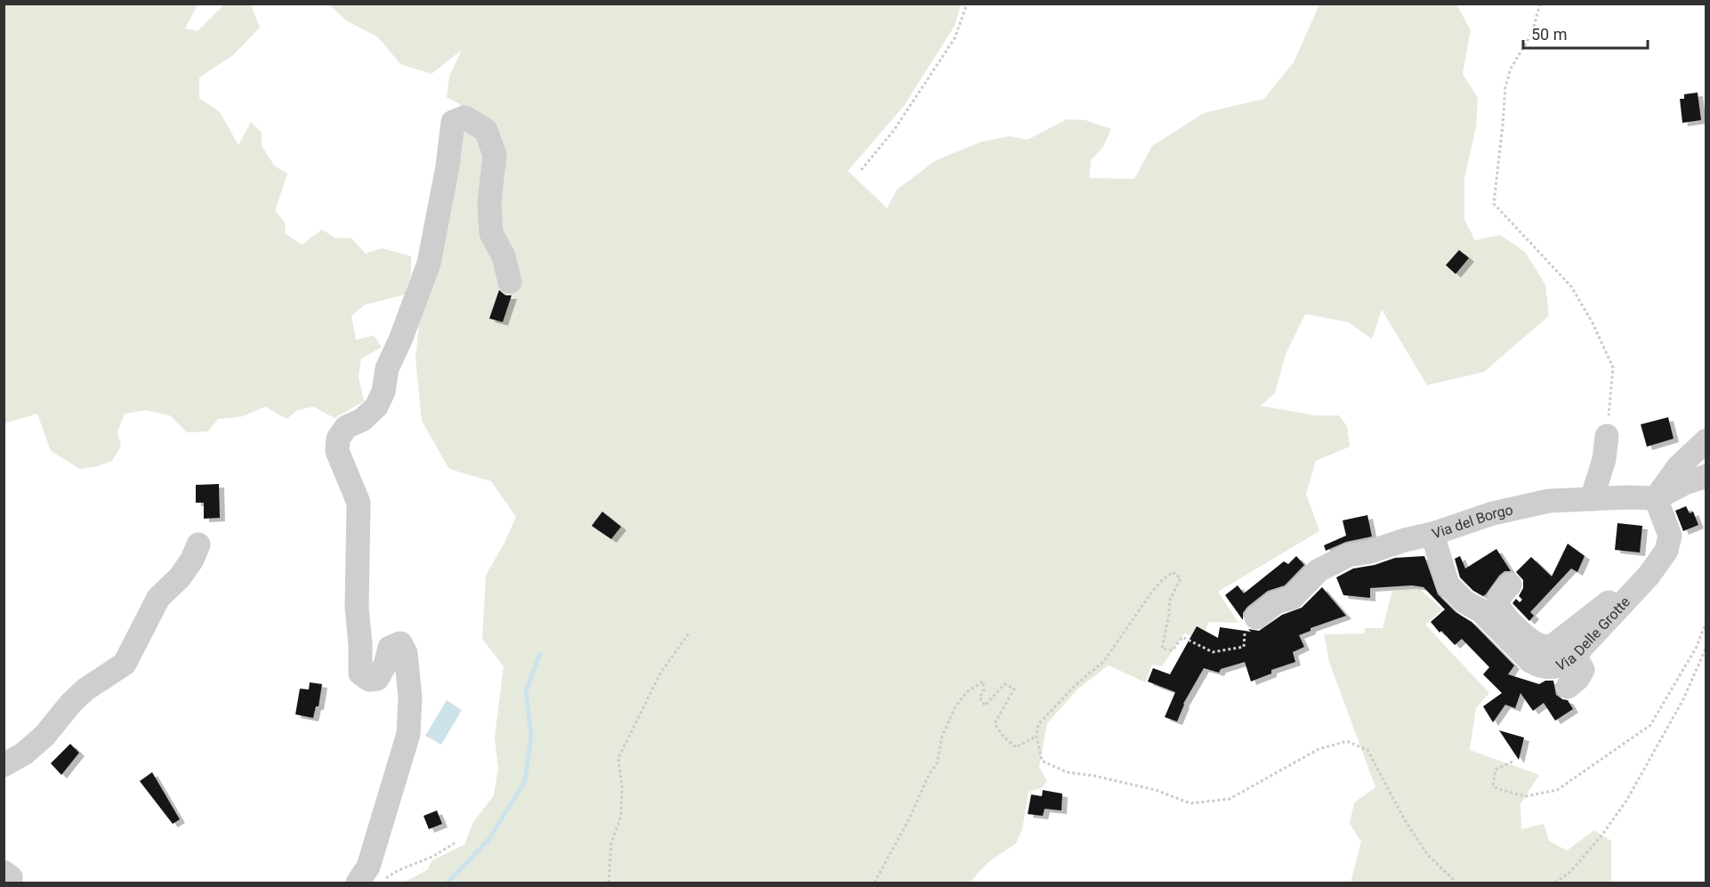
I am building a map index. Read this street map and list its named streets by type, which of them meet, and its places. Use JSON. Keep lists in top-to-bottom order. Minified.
{"streets":{"street":["Via del Borgo","Via Delle Grotte"]},"crossings":[["Via del Borgo","Via Delle Grotte"]],"scale_bar":"50 m"}
